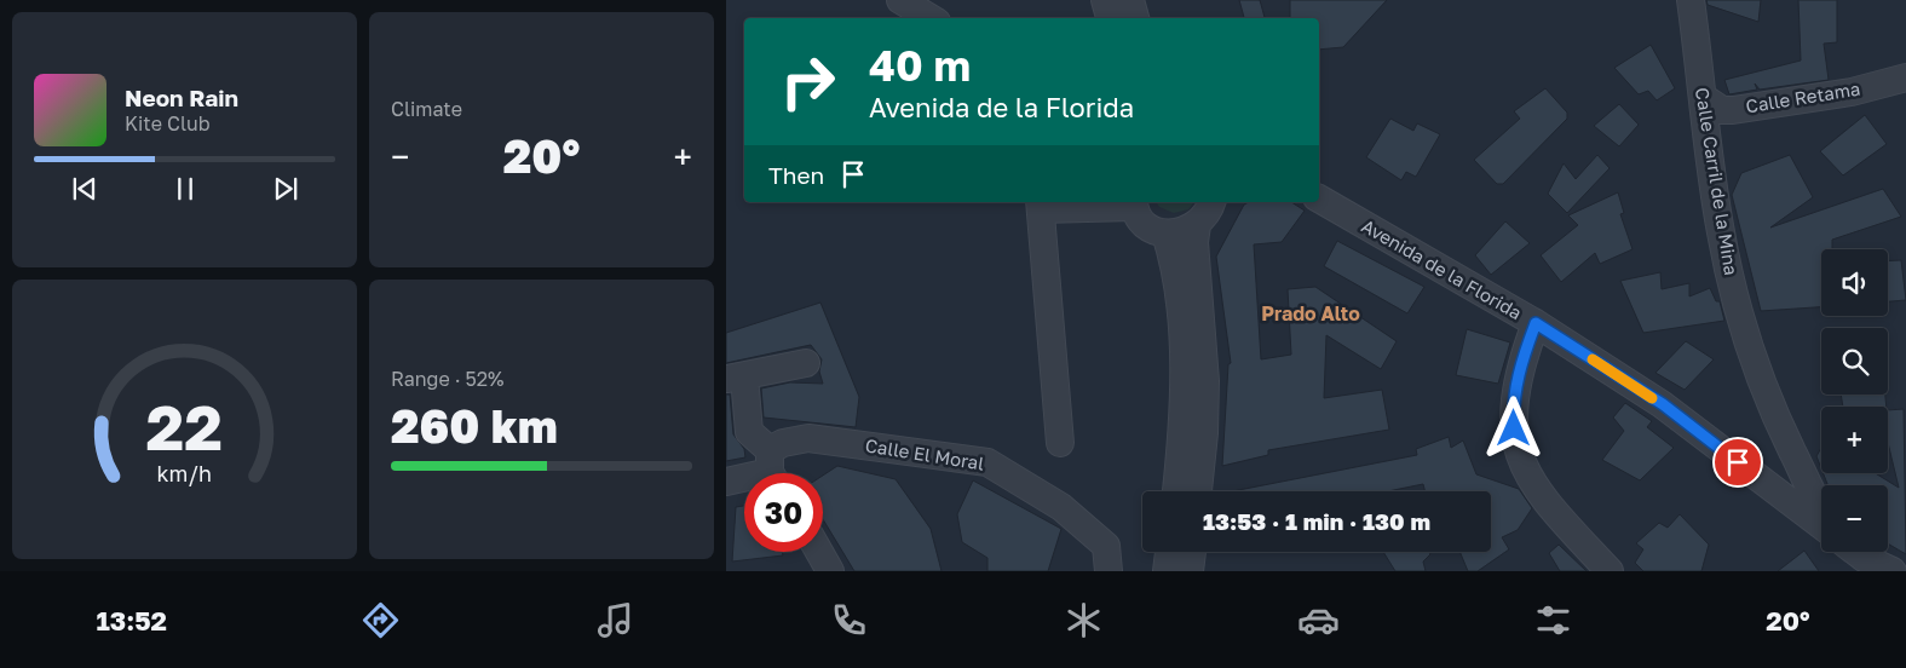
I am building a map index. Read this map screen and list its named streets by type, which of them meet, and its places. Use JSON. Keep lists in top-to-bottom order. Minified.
{"streets":{"street":["Calle Retama","Calle Carril de la Mina","Avenida de la Florida","Calle El Moral"]},"crossings":[["Calle Retama","Calle Carril de la Mina"]],"districts":["Prado Alto"],"page":{"tile":["Climate",["Range · 52%","260 km"]],"turn":["40 m","Avenida de la Florida"],"song":["Neon Rain","Kite Club"],"heat":["−","20°","+"],"then":"Then","map_buttons":["+","−"],"limit":"30","trip":"13:53 · 1 min · 130 m","tabs":["13:52","20°"],"gauge":["22","km/h"]}}
